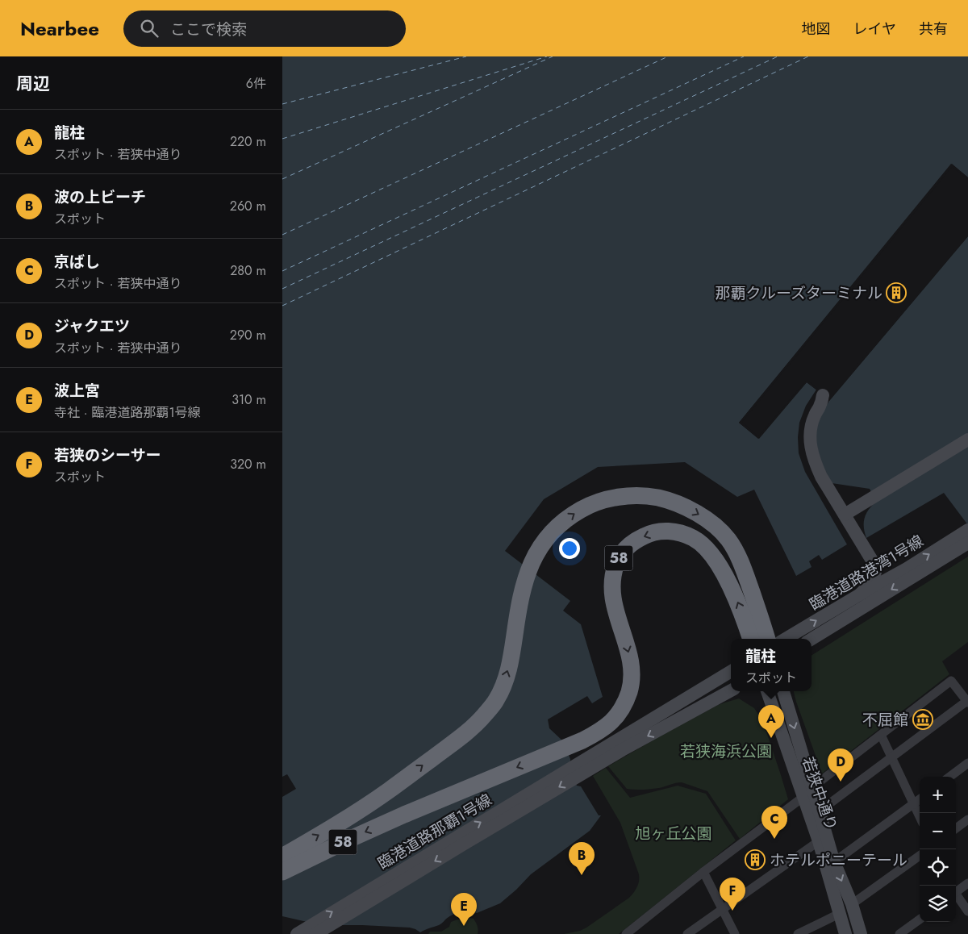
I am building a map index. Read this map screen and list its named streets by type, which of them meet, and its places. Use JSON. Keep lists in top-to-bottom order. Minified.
{"streets":{"highway":["58"],"street":["臨港道路港湾1号線","若狭中通り","臨港道路那覇1号線"]},"parks":["若狭海浜公園","旭ヶ丘公園"],"places":{"building":["那覇クルーズターミナル","ホテルポニーテール"],"museum":["不屈館"]},"page":{"header":"Nearbee","search":"ここで検索","nav":["地図","レイヤ","共有"],"heading":["周辺","6件"],"list":[{"mark":"A","name":"龍柱","note":"スポット · 若狭中通り","value":"220 m"},{"mark":"B","name":"波の上ビーチ","note":"スポット","value":"260 m"},{"mark":"C","name":"京ばし","note":"スポット · 若狭中通り","value":"280 m"},{"mark":"D","name":"ジャクエツ","note":"スポット · 若狭中通り","value":"290 m"},{"mark":"E","name":"波上宮","note":"寺社 · 臨港道路那覇1号線","value":"310 m"},{"mark":"F","name":"若狭のシーサー","note":"スポット","value":"320 m"}],"popup":["龍柱","スポット"],"pins":["A","D","C","B","F","E"],"map_buttons":["+","−"]}}
